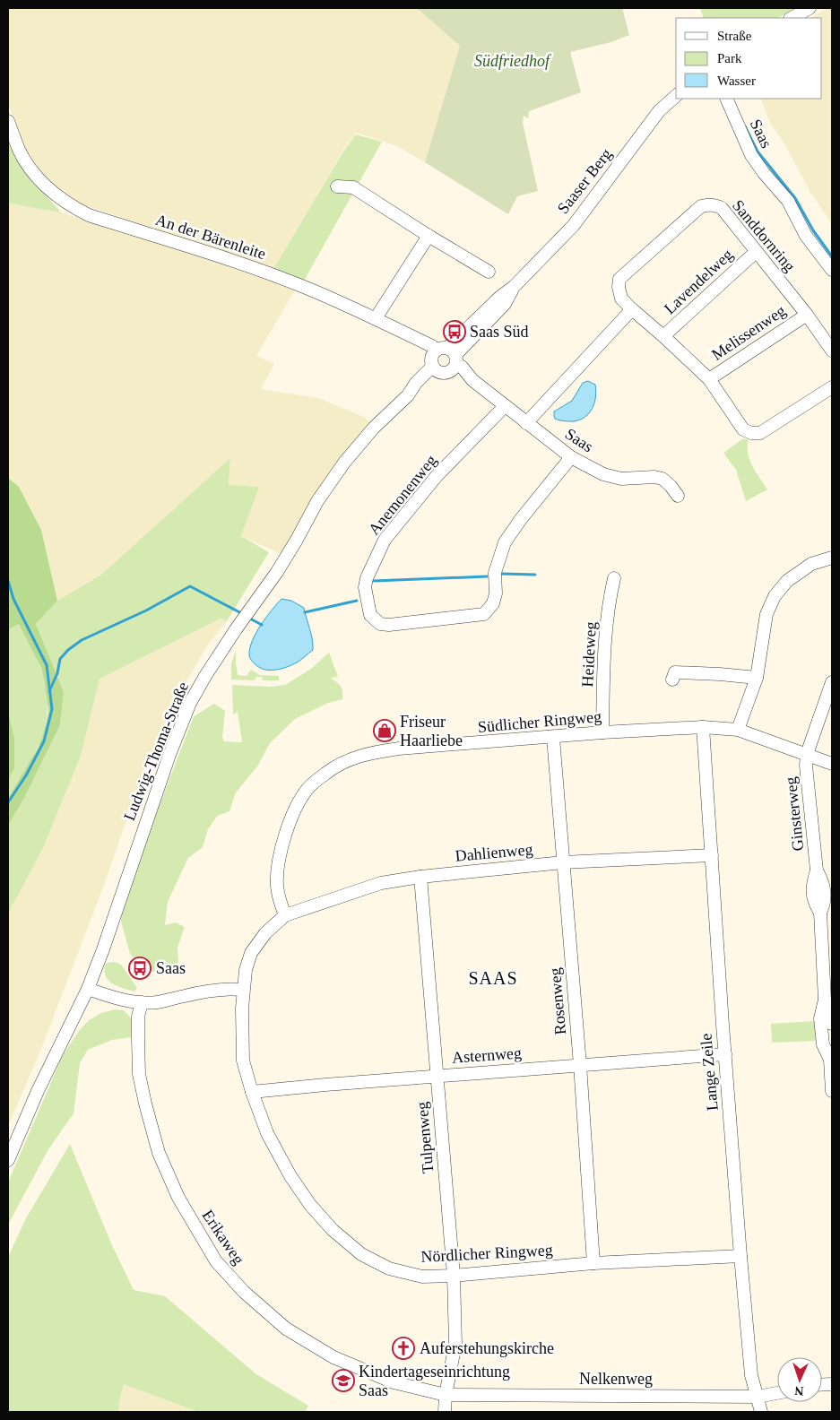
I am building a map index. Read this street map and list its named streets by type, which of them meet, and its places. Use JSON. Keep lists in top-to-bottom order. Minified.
{"streets":{"street":["Saas","Saaser Berg","Sanddornring","An der Bärenleite","Lavendelweg","Melissenweg","Anemonenweg","Heideweg","Südlicher Ringweg","Ludwig-Thoma-Straße","Ginsterweg","Dahlienweg","Rosenweg","Asternweg","Lange Zeile","Tulpenweg","Erikaweg","Nördlicher Ringweg","Nelkenweg"]},"crossings":[["Saas","Saaser Berg"],["Saas","An der Bärenleite"],["Saas","Anemonenweg"],["Saas","Ludwig-Thoma-Straße"],["Saaser Berg","An der Bärenleite"],["Saaser Berg","Ludwig-Thoma-Straße"],["Sanddornring","Lavendelweg"],["Sanddornring","Melissenweg"],["An der Bärenleite","Ludwig-Thoma-Straße"],["Heideweg","Südlicher Ringweg"],["Südlicher Ringweg","Ginsterweg"],["Südlicher Ringweg","Dahlienweg"],["Südlicher Ringweg","Rosenweg"],["Südlicher Ringweg","Lange Zeile"],["Südlicher Ringweg","Nördlicher Ringweg"],["Dahlienweg","Rosenweg"],["Dahlienweg","Lange Zeile"],["Dahlienweg","Tulpenweg"],["Dahlienweg","Nördlicher Ringweg"],["Rosenweg","Asternweg"],["Rosenweg","Nördlicher Ringweg"],["Asternweg","Lange Zeile"],["Asternweg","Tulpenweg"],["Asternweg","Nördlicher Ringweg"],["Lange Zeile","Nördlicher Ringweg"],["Lange Zeile","Nelkenweg"],["Tulpenweg","Erikaweg"],["Tulpenweg","Nördlicher Ringweg"],["Tulpenweg","Nelkenweg"],["Erikaweg","Nelkenweg"]],"districts":["SAAS"],"parks":["Südfriedhof"],"places":{"bus stop":["Saas Süd","Saas"],"shop":["Friseur Haarliebe"],"church":["Auferstehungskirche"],"school or university":["Kindertageseinrichtung Saas"]},"legend":["Straße","Park","Wasser"],"north":"bottom"}
